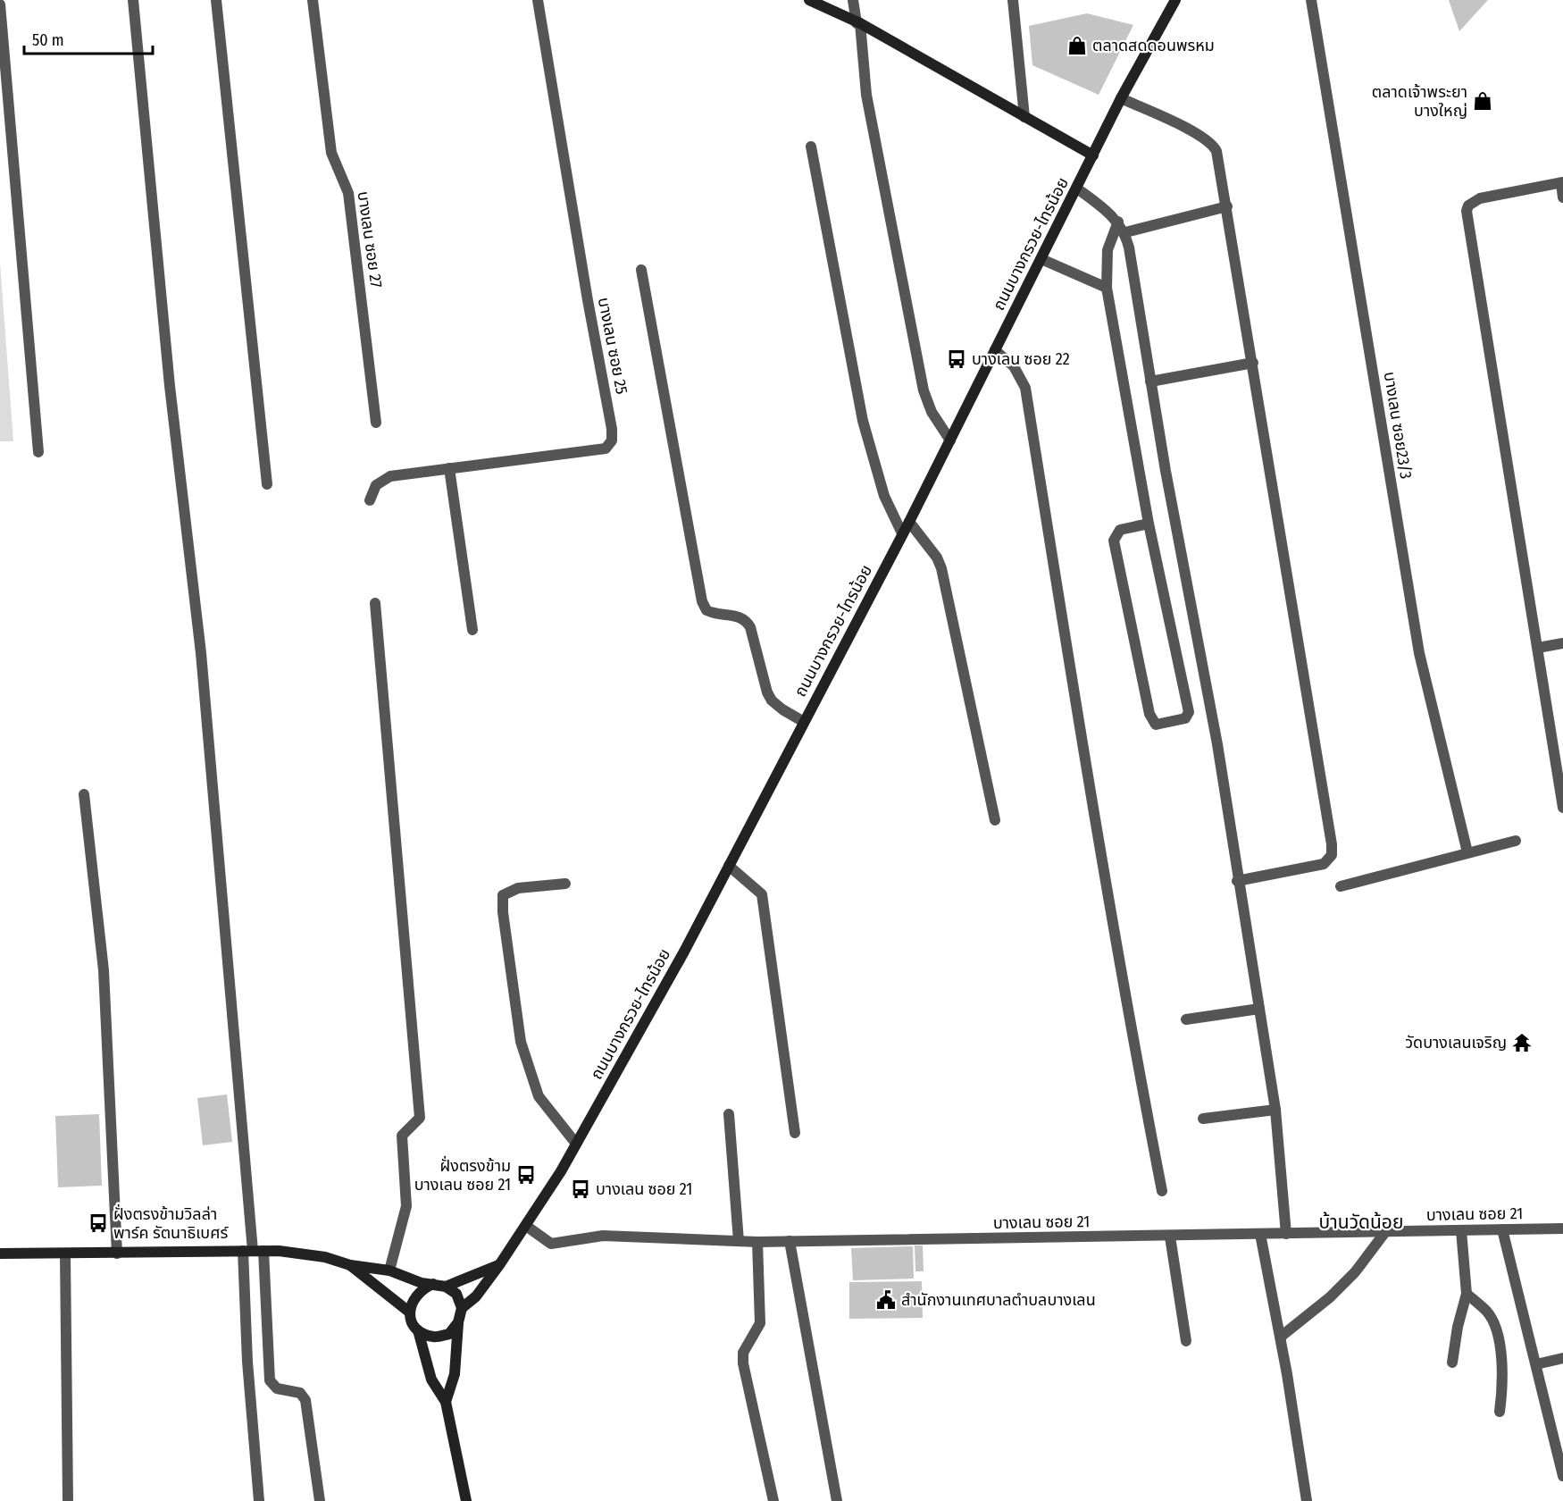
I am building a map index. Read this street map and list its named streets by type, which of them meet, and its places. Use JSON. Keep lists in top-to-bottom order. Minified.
{"streets":{"main road":["ถนนบางกรวย-ไทรน้อย"],"street":["บางเลน ซอย 27","บางเลน ซอย 25","บางเลน ซอย23/3","บางเลน ซอย 21"]},"crossings":[["ถนนบางกรวย-ไทรน้อย","บางเลน ซอย 21"]],"districts":["บ้านวัดน้อย"],"places":{"shop":["ตลาดสดดอนพรหม","ตลาดเจ้าพระยา บางใหญ่"],"bus stop":["บางเลน ซอย 22","ฝั่งตรงข้าม บางเลน ซอย 21","บางเลน ซอย 21","ฝั่งตรงข้ามวิลล่า พาร์ค รัตนาธิเบศร์"],"temple":["วัดบางเลนเจริญ"],"public building":["สำนักงานเทศบาลตำบลบางเลน"]},"scale_bar":"50 m"}
